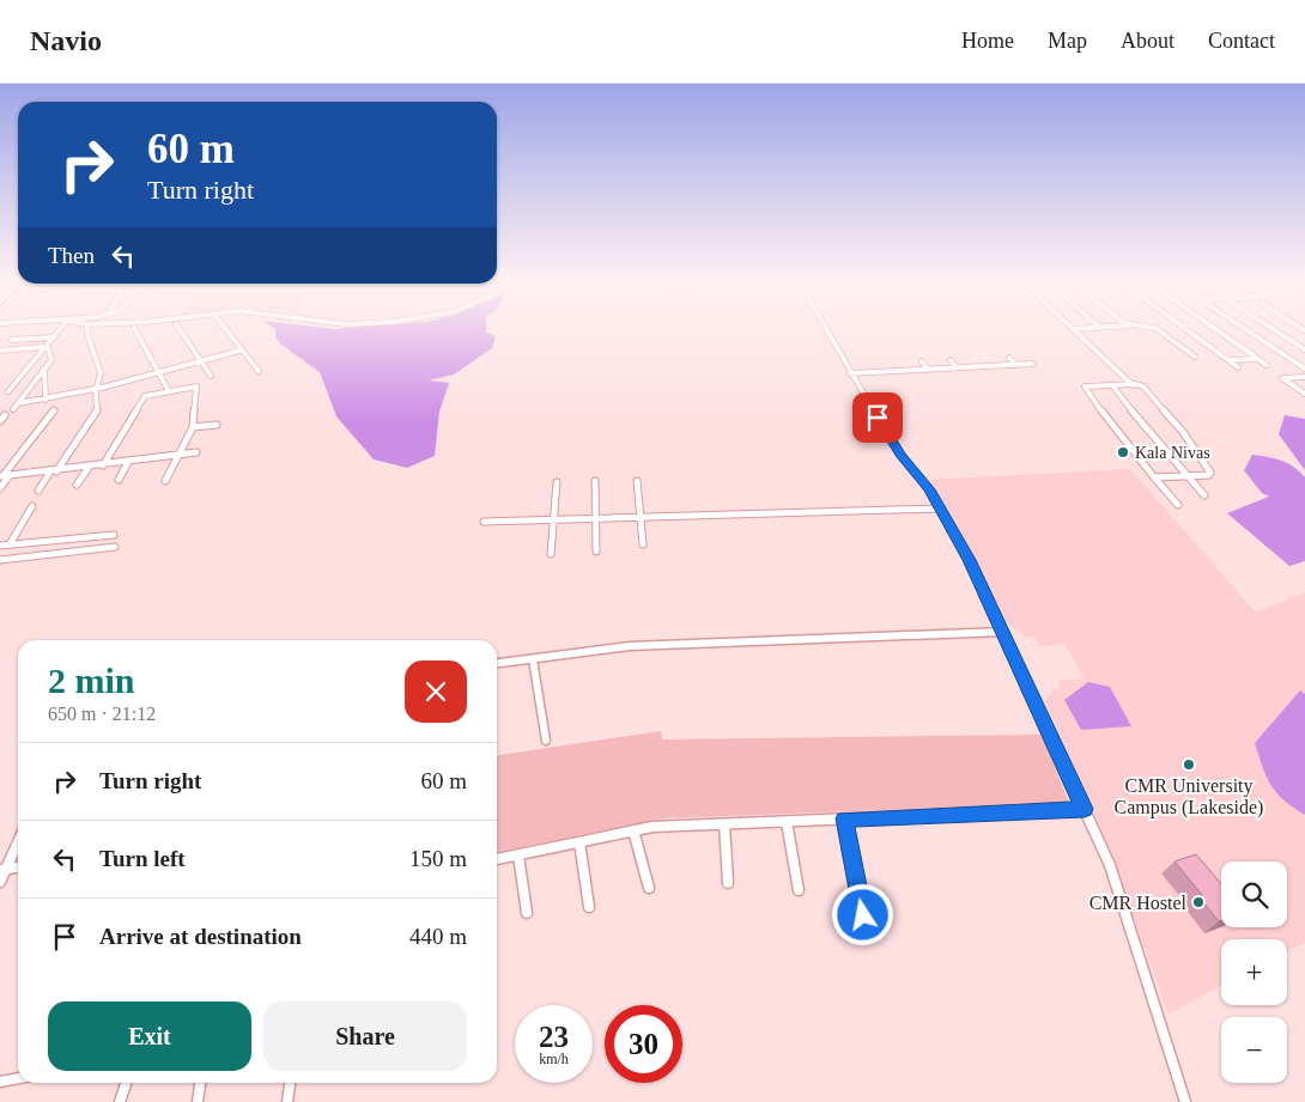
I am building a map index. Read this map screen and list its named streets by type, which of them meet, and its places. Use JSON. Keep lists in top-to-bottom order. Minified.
{"places":["Kala Nivas","CMR University Campus (Lakeside)","CMR Hostel"],"page":{"header":"Navio","nav":["Home","Map","About","Contact"],"turn":["60 m","Turn right"],"then":"Then","heading":["2 min","650 m · 21:12"],"list":[{"name":"Turn right","value":"60 m"},{"name":"Turn left","value":"150 m"},{"name":"Arrive at destination","value":"440 m"}],"map_buttons":["+","−"],"buttons":["Exit","Share"],"speed":"23 km/h","limit":"30"}}
